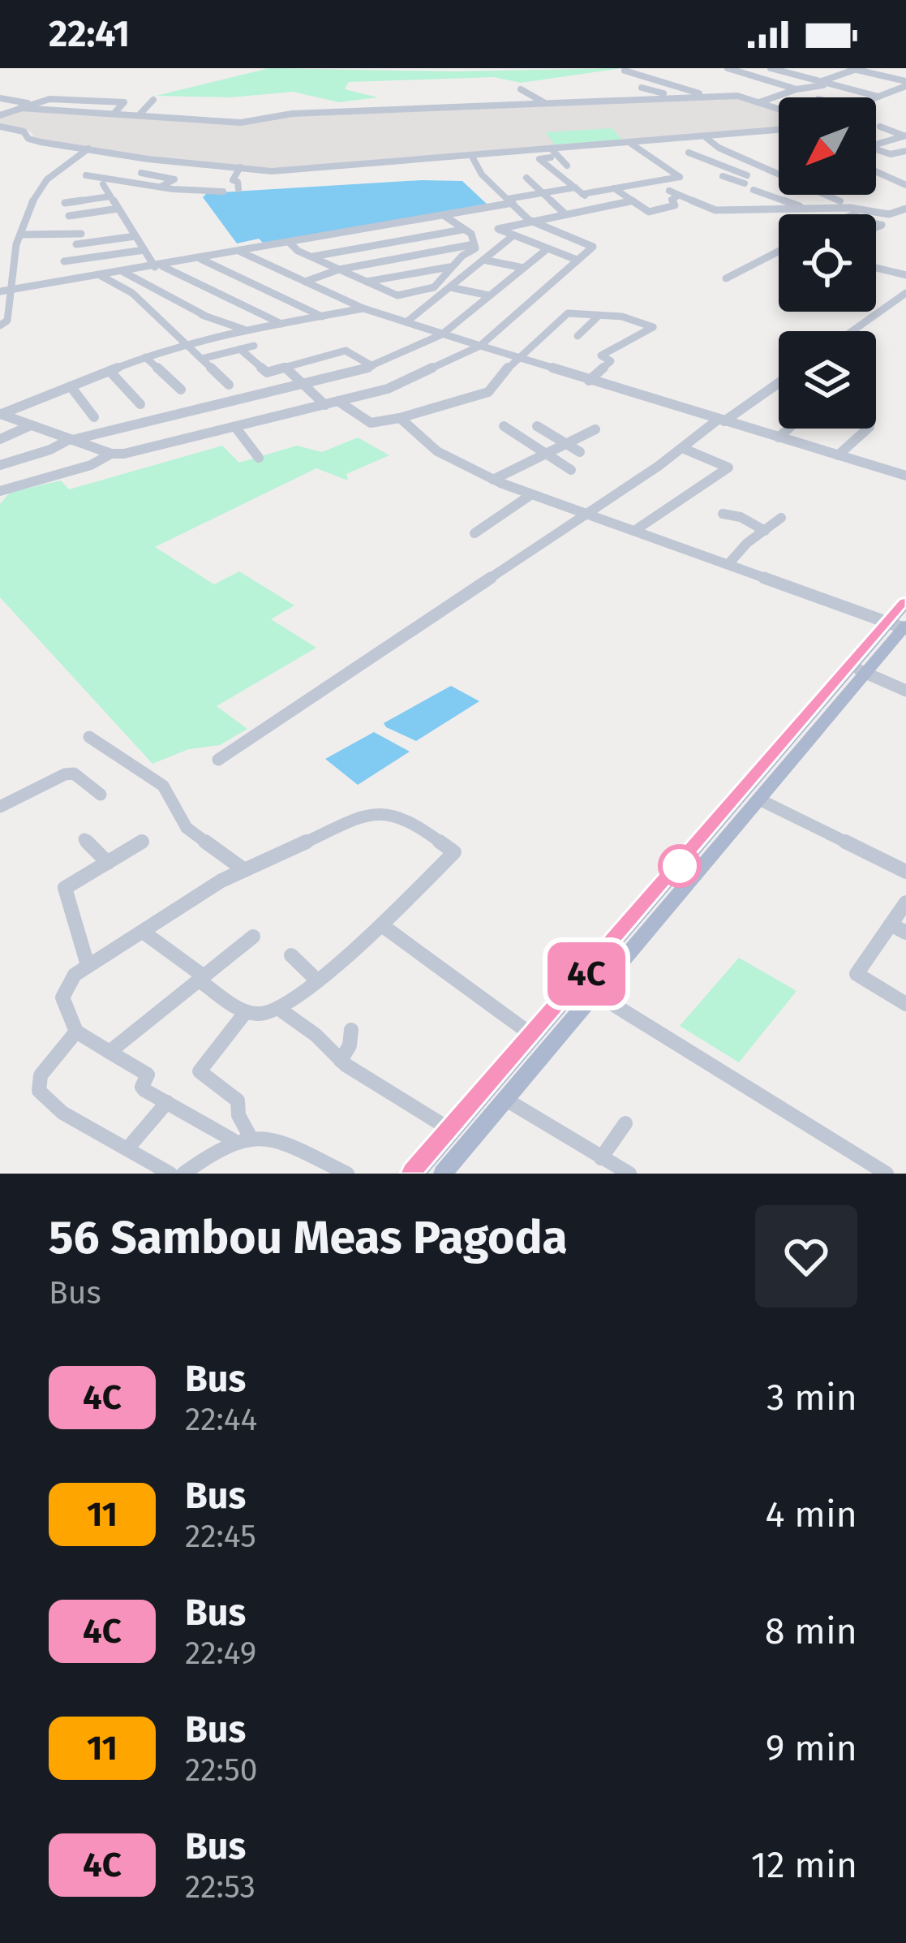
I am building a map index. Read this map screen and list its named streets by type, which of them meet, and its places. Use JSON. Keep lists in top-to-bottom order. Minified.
{"lines":["bus line 4C"],"north":"bottom left","page":{"status":"22:41","on_map":"4C","heading":["56 Sambou Meas Pagoda","Bus"],"list":[{"mark":"4C","name":"Bus","note":"22:44","value":"3 min"},{"mark":"11","name":"Bus","note":"22:45","value":"4 min"},{"mark":"4C","name":"Bus","note":"22:49","value":"8 min"},{"mark":"11","name":"Bus","note":"22:50","value":"9 min"},{"mark":"4C","name":"Bus","note":"22:53","value":"12 min"}]}}
